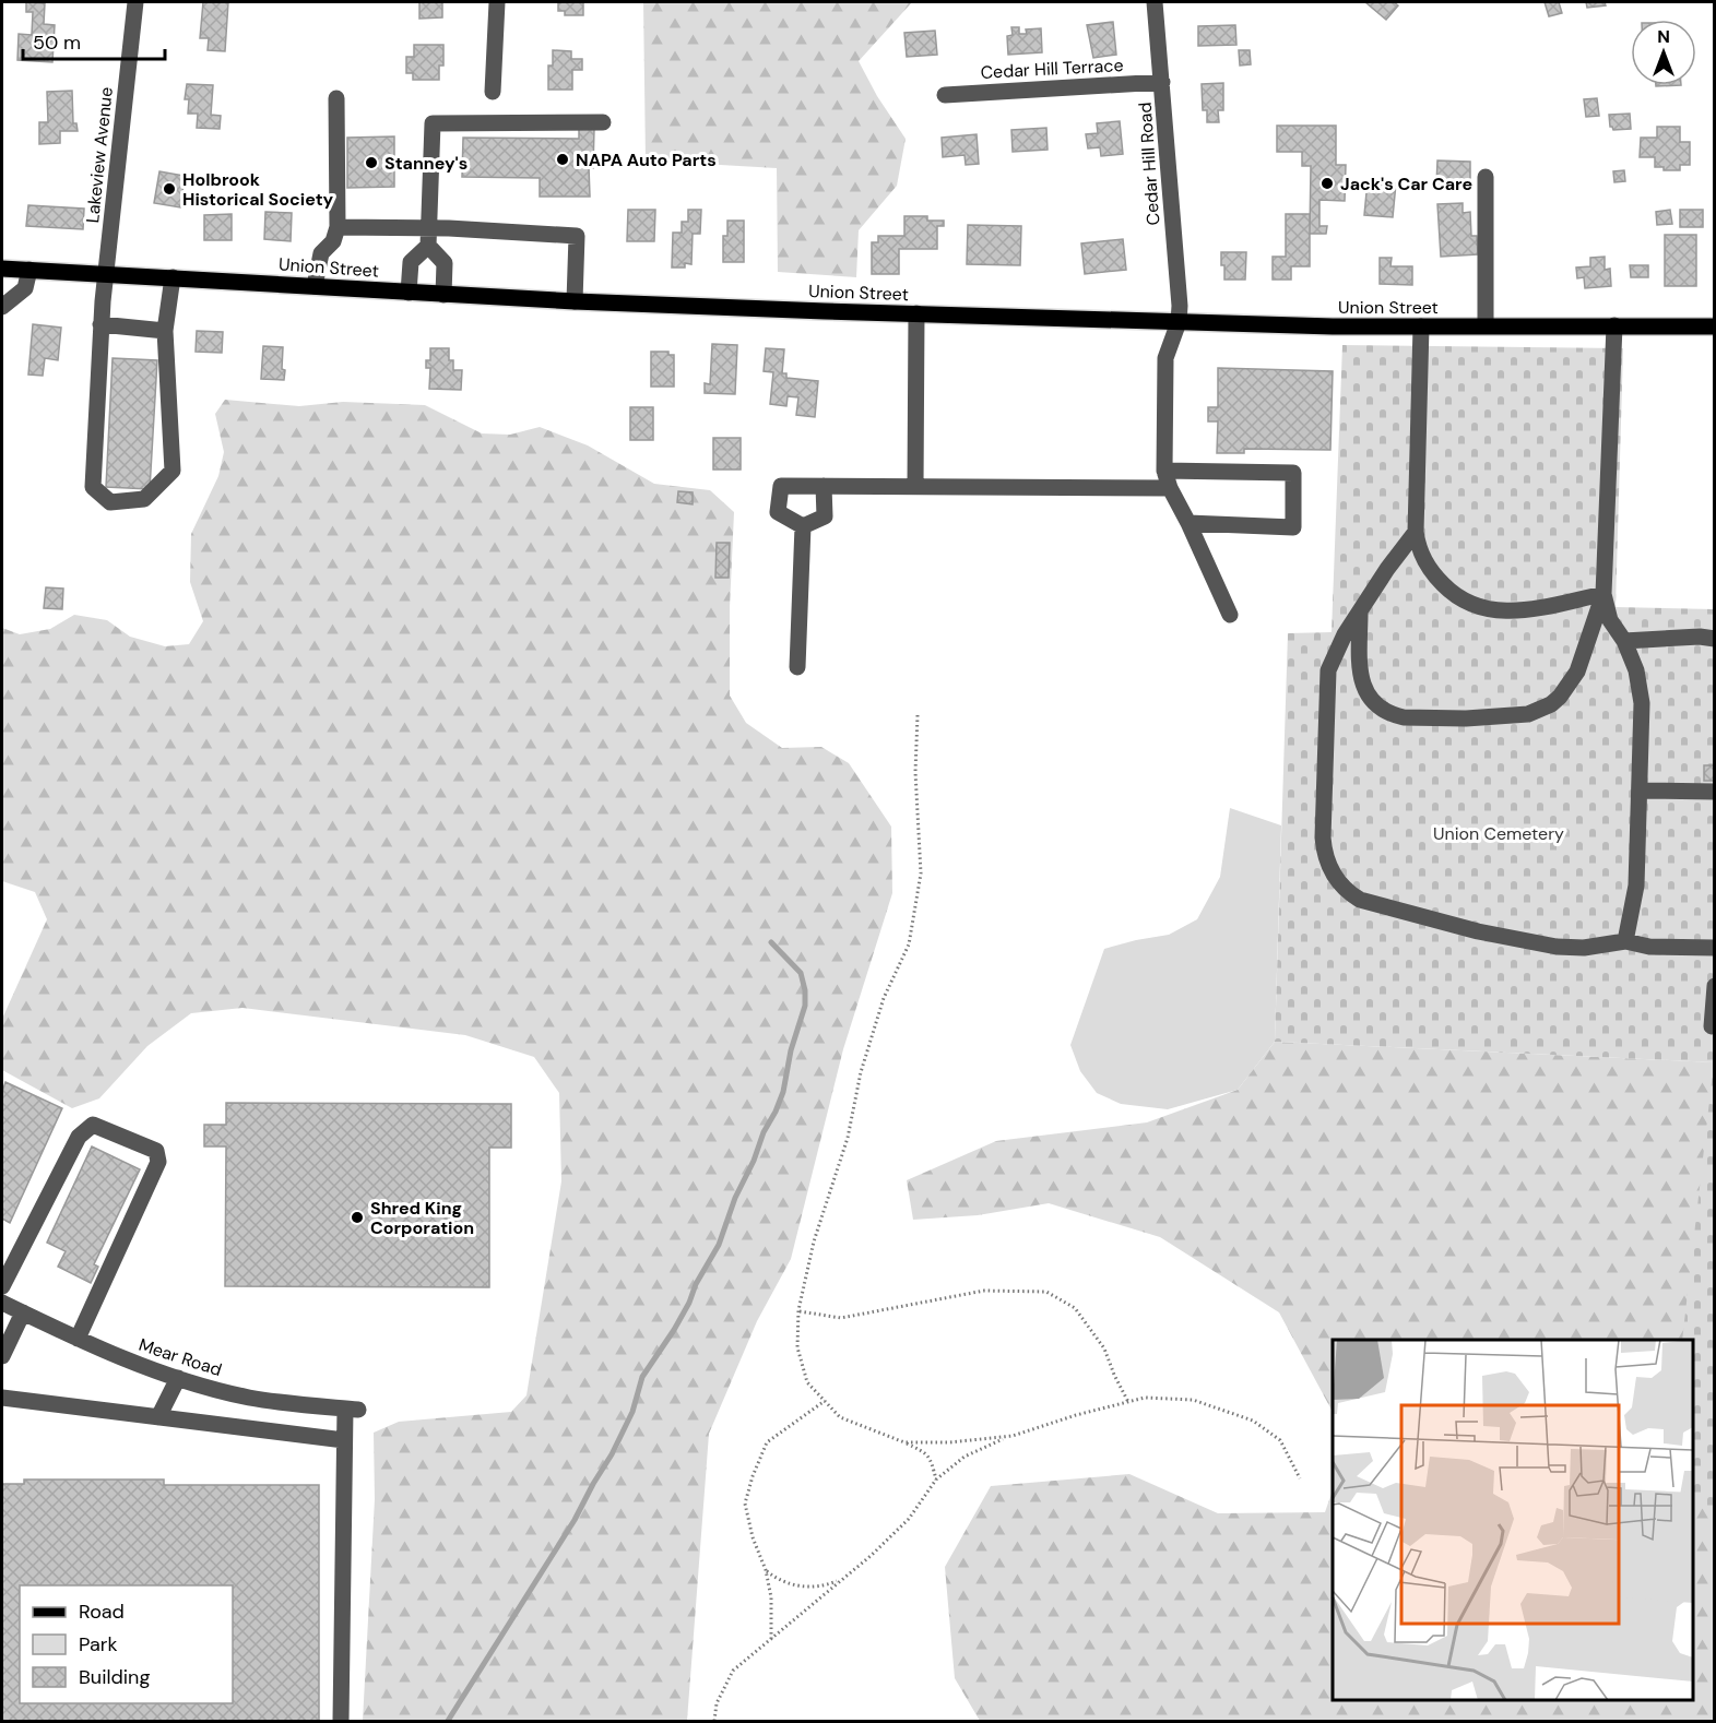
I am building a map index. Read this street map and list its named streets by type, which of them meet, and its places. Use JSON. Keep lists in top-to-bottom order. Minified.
{"streets":{"main road":["Union Street"],"street":["Cedar Hill Terrace","Lakeview Avenue","Cedar Hill Road","Mear Road"]},"crossings":[["Cedar Hill Terrace","Cedar Hill Road"],["Lakeview Avenue","Union Street"],["Cedar Hill Road","Union Street"]],"parks":["Union Cemetery"],"places":["NAPA Auto Parts","Stanney's","Jack's Car Care","Holbrook Historical Society","Shred King Corporation"],"legend":["Road","Park","Building"],"scale_bar":"50 m","north":"top"}
